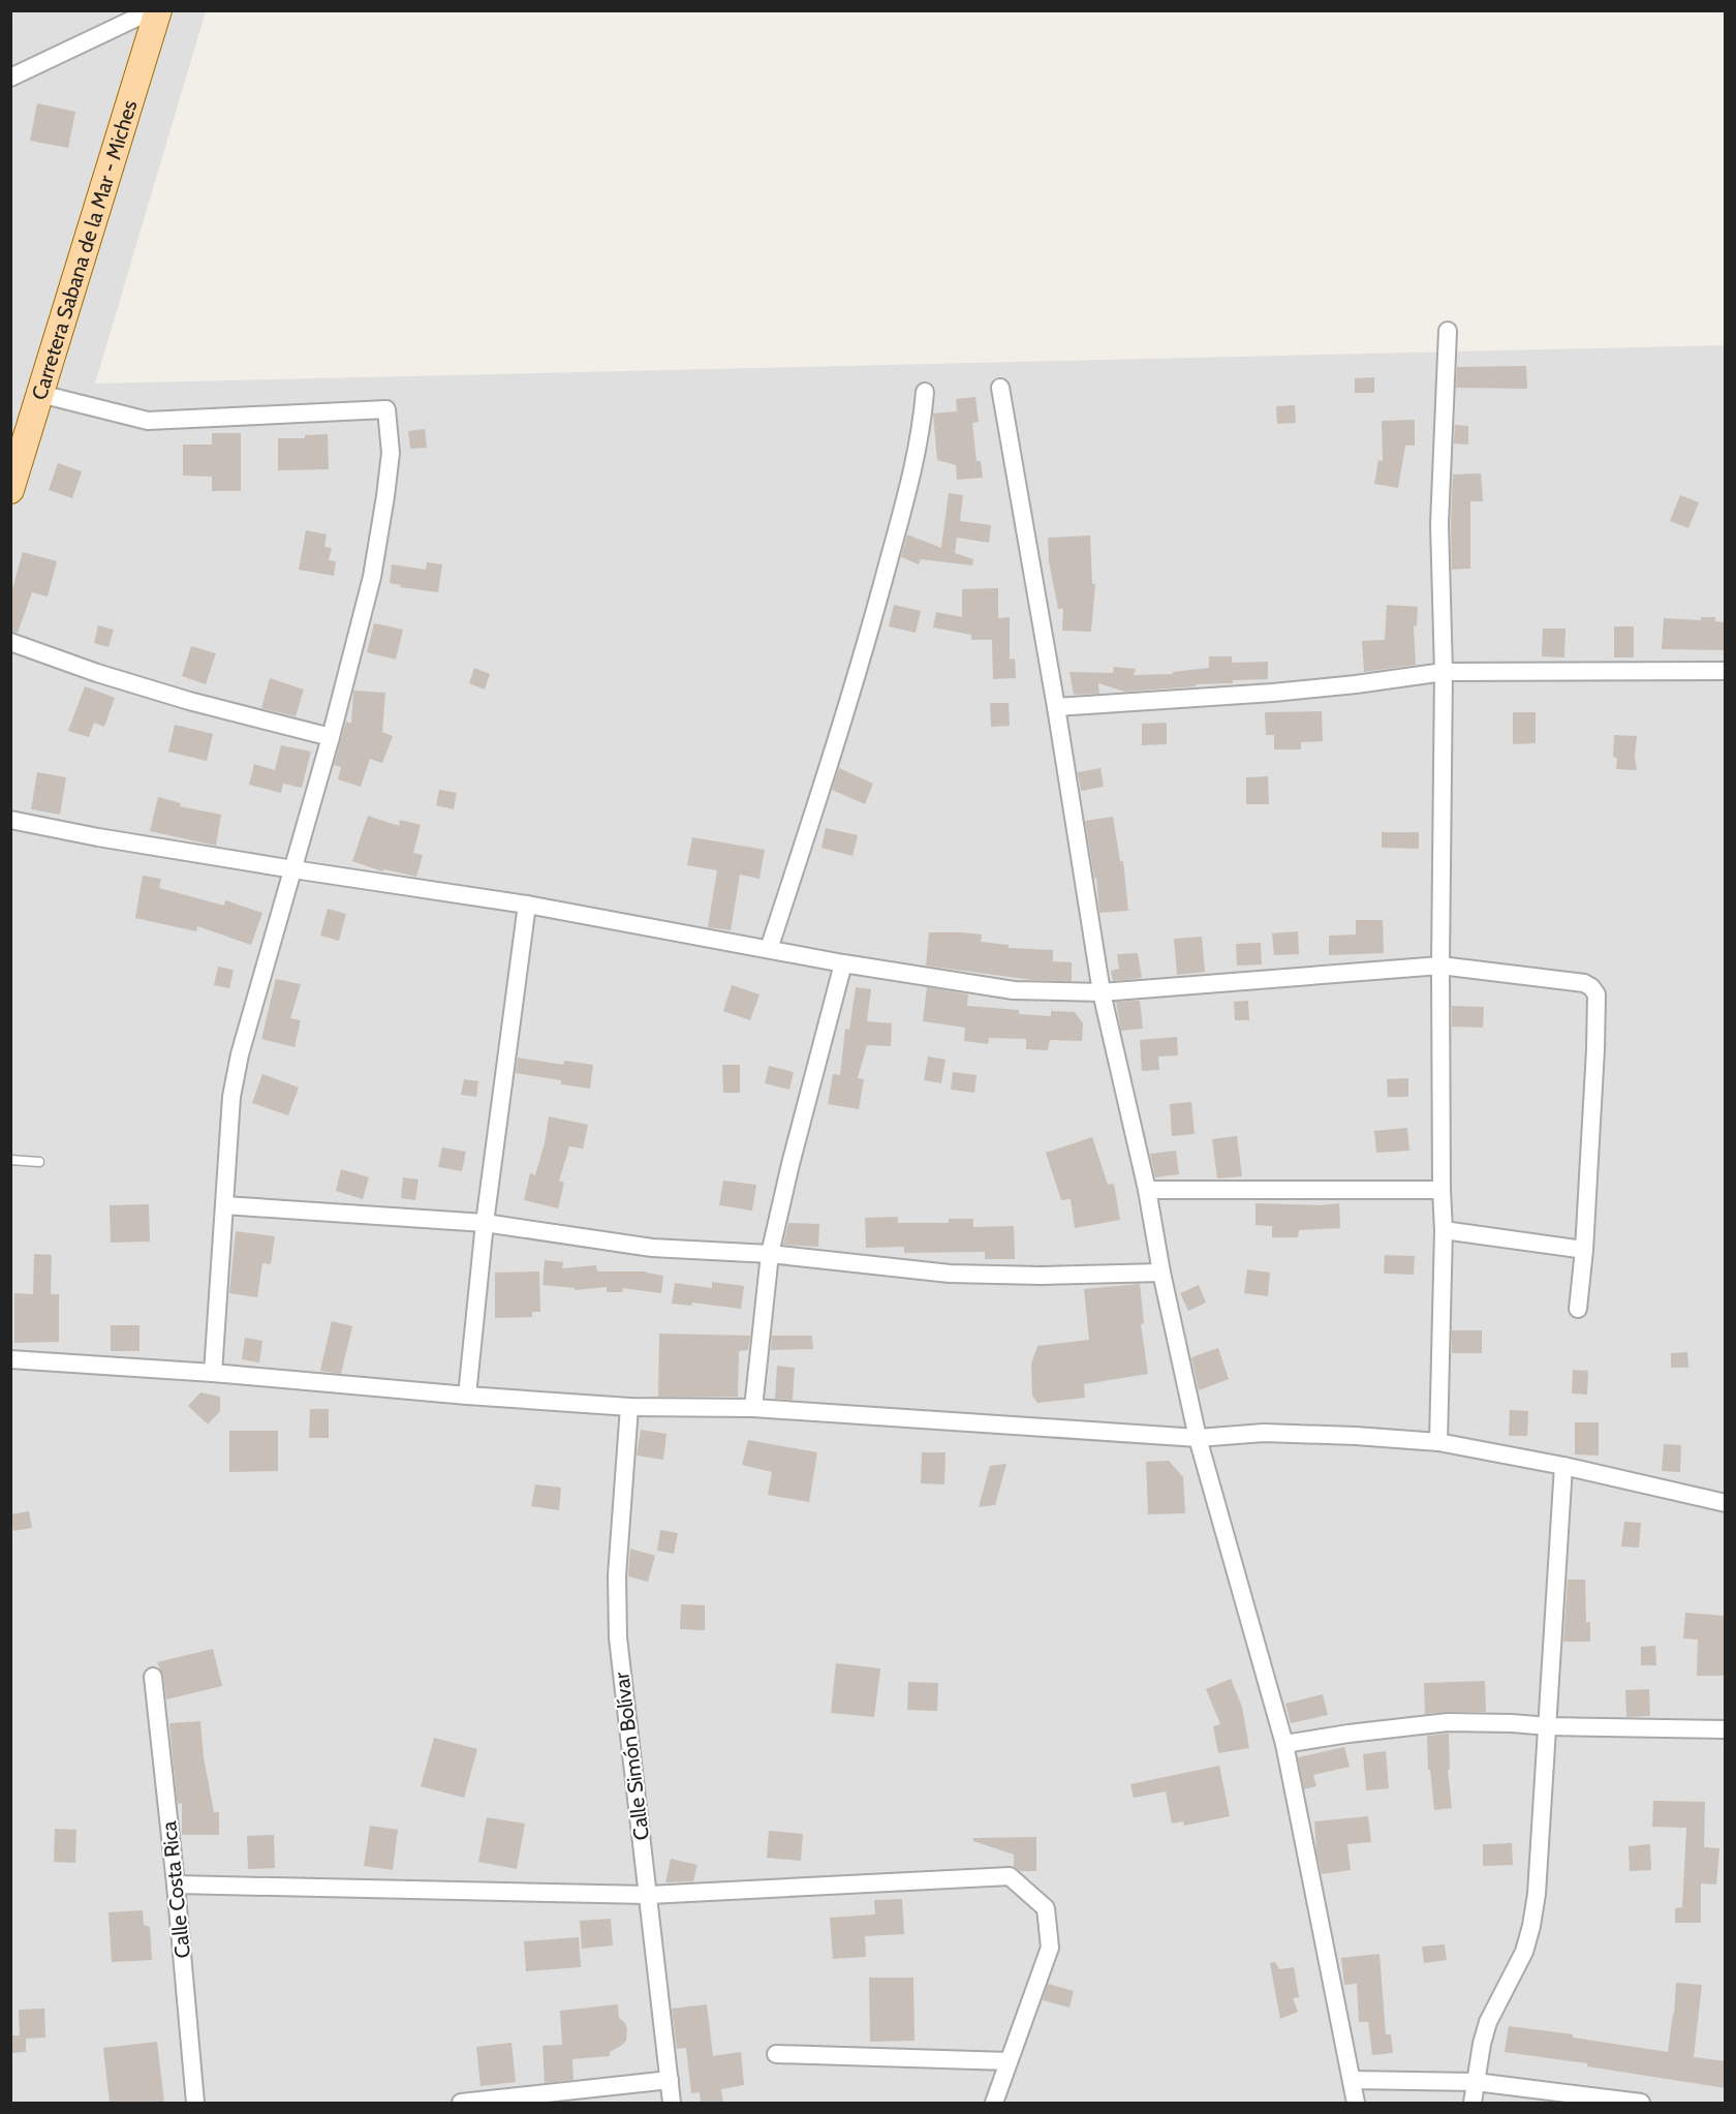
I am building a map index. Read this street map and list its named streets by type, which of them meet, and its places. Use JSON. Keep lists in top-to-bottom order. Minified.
{"streets":{"main road":["Carretera Sabana de la Mar - Miches"],"street":["Calle Simón Bolívar","Calle Costa Rica"]}}
